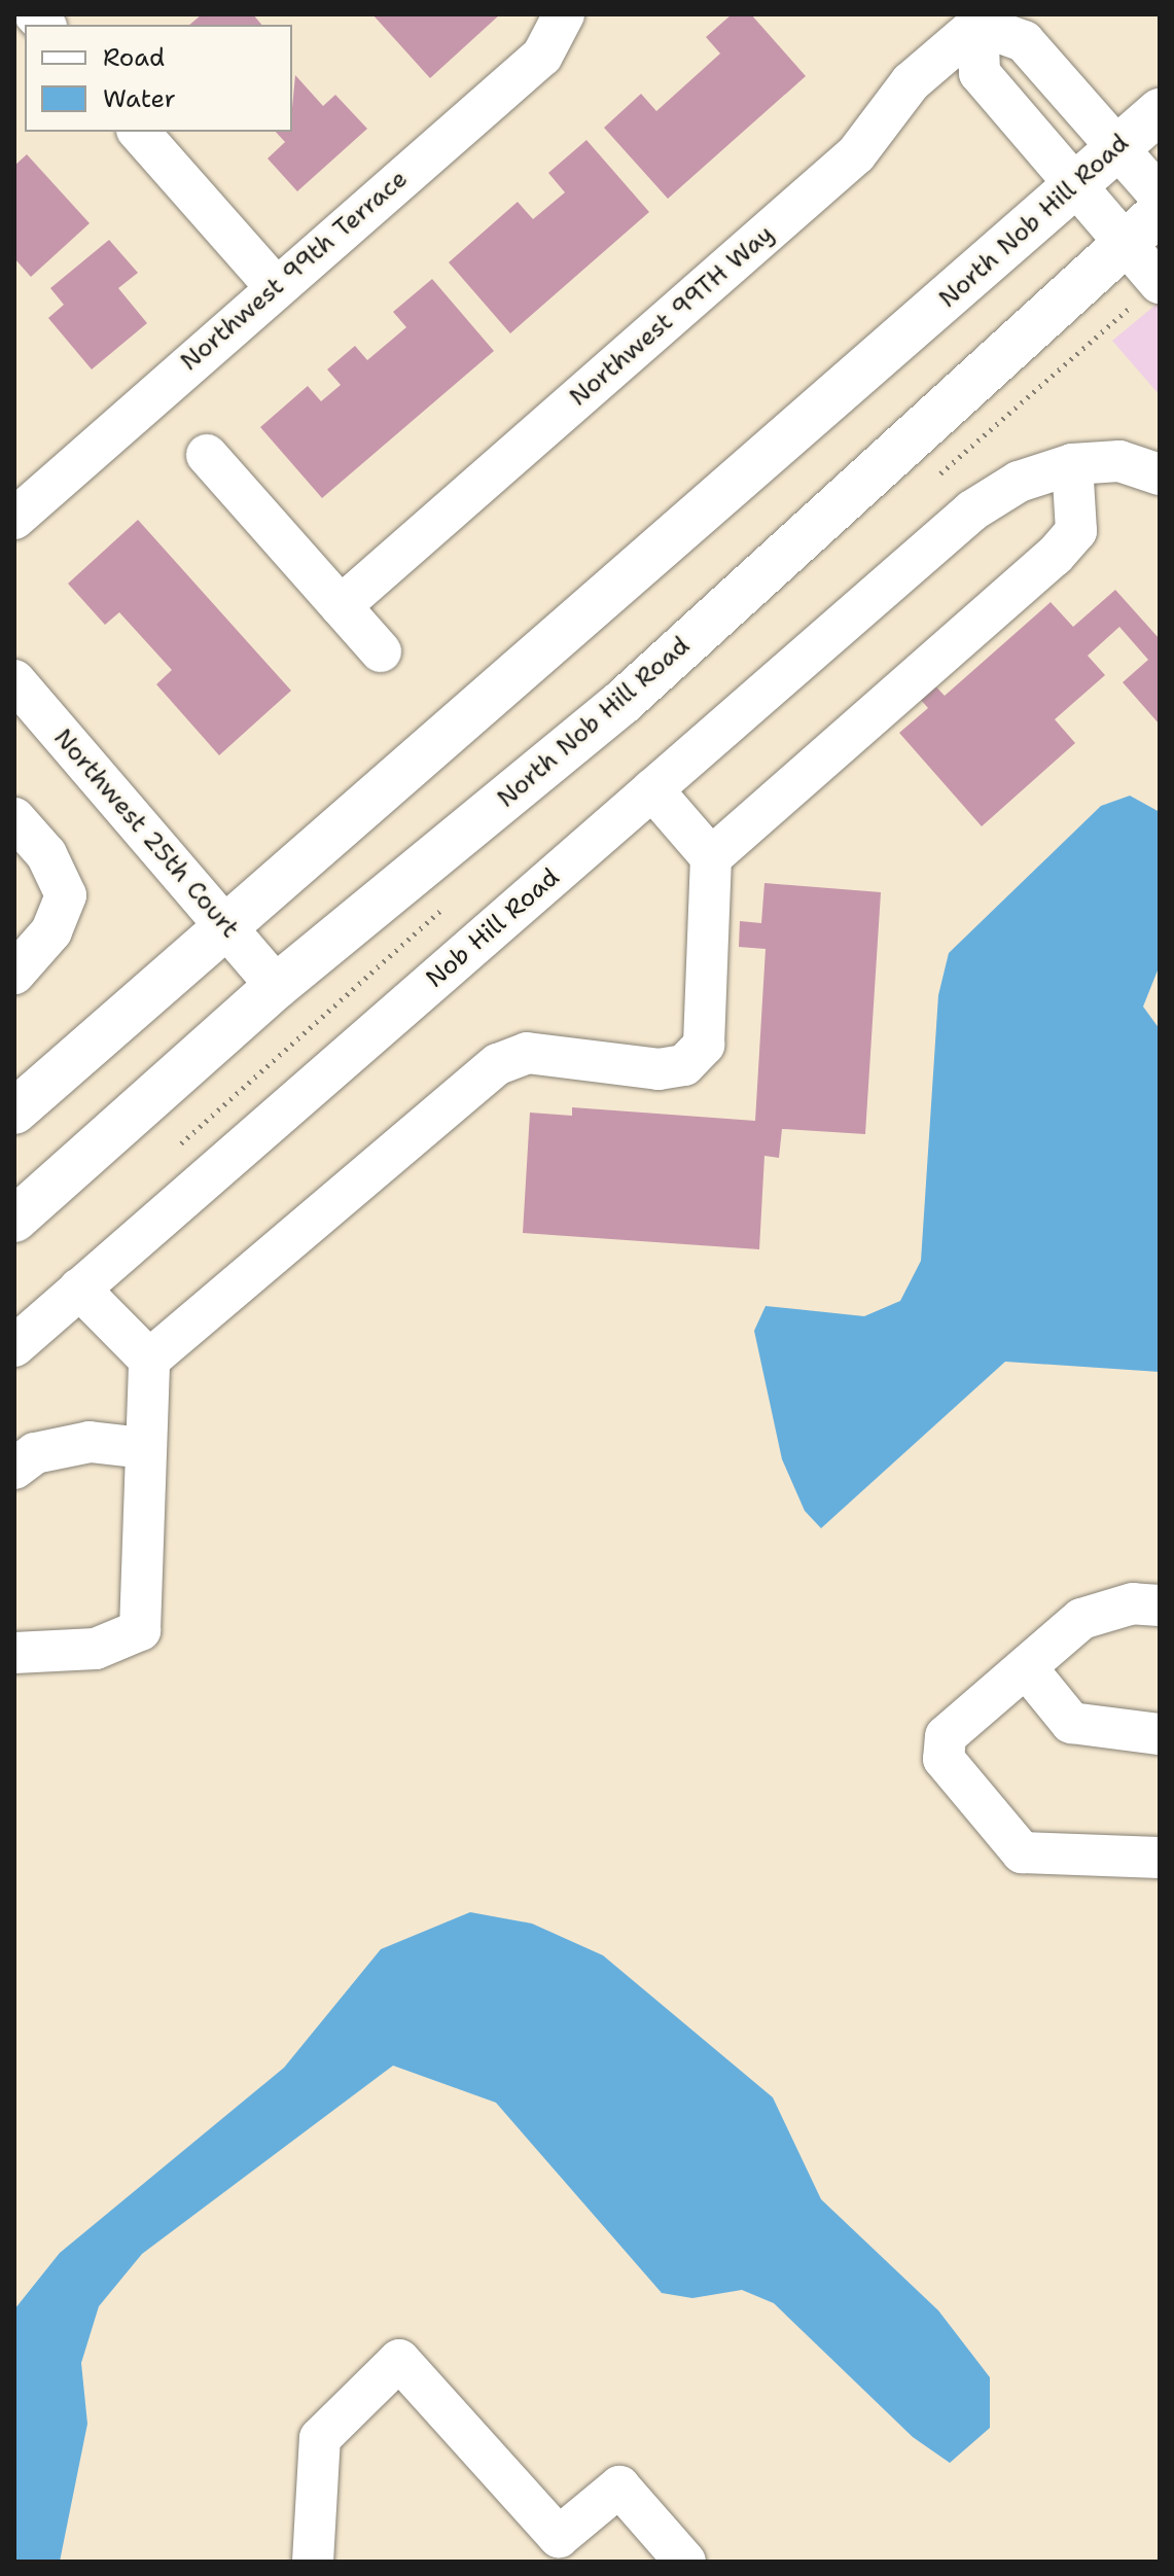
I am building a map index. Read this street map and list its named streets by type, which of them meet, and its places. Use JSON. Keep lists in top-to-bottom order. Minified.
{"streets":{"main road":["North Nob Hill Road"],"street":["Northwest 99th Terrace","Northwest 99TH Way","Northwest 25th Court","Nob Hill Road"]},"crossings":[["North Nob Hill Road","Northwest 25th Court"]],"legend":["Road","Water"]}
